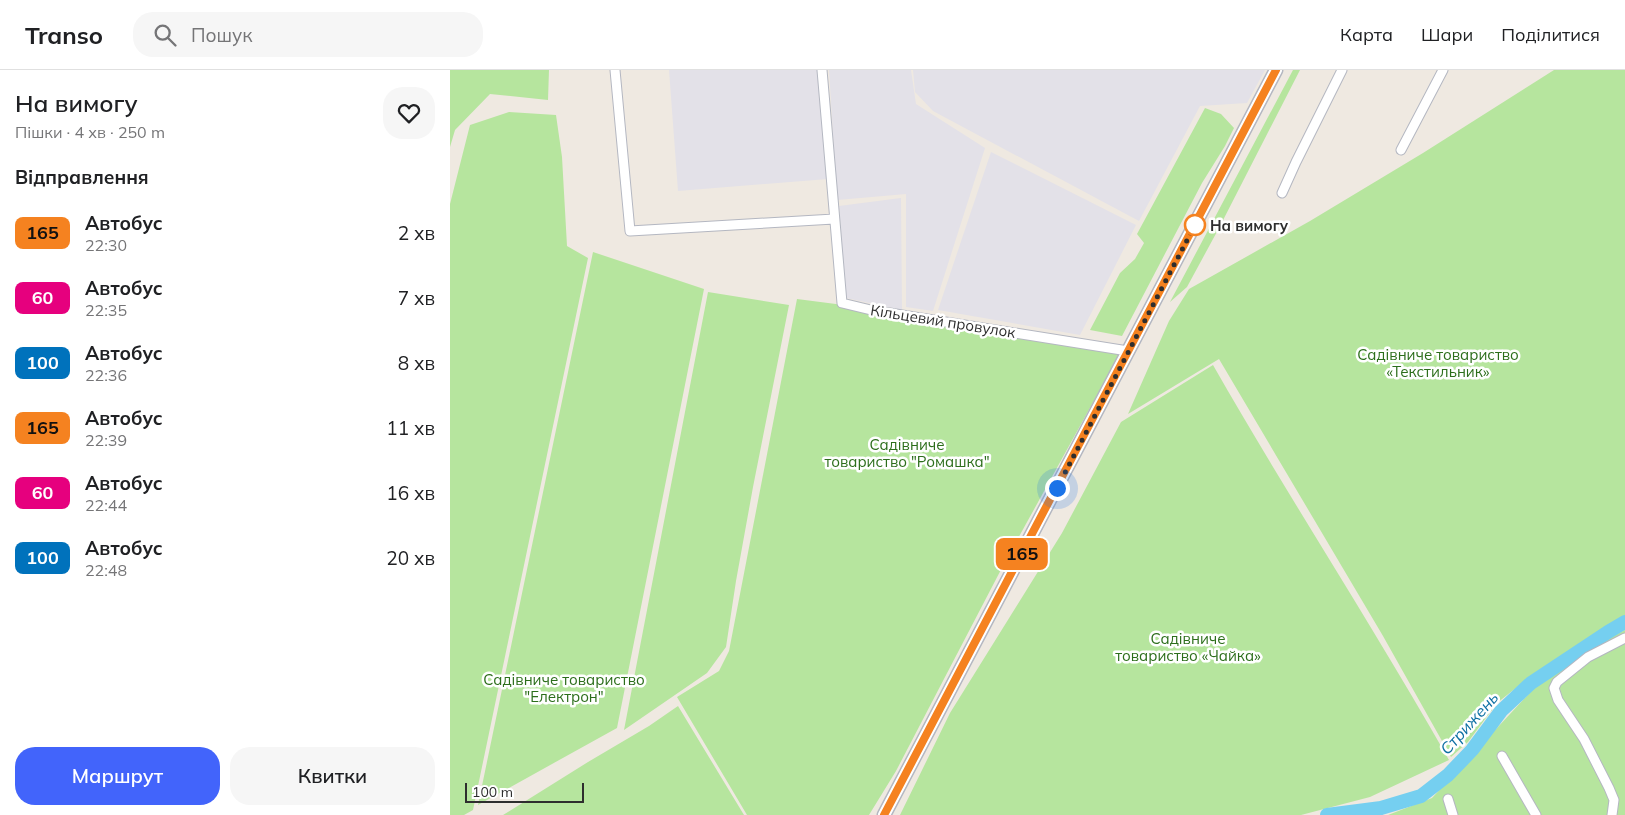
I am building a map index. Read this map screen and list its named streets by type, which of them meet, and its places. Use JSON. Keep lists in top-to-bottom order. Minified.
{"streets":{"street":["Кільцевий провулок"]},"water":["Стрижень"],"parks":["Садівниче товариство «Текстильник»","Садівниче товариство \"Ромашка\"","Садівниче товариство «Чайка»","Садівниче товариство \"Електрон\""],"places":["На вимогу"],"lines":["bus line 165"],"scale_bar":"100 m","page":{"header":"Transo","search":"Пошук","nav":["Карта","Шари","Поділитися"],"heading":[["На вимогу","Пішки · 4 хв · 250 m"],"Відправлення"],"on_map":"165","list":[{"mark":"165","name":"Автобус","note":"22:30","value":"2 хв"},{"mark":"60","name":"Автобус","note":"22:35","value":"7 хв"},{"mark":"100","name":"Автобус","note":"22:36","value":"8 хв"},{"mark":"165","name":"Автобус","note":"22:39","value":"11 хв"},{"mark":"60","name":"Автобус","note":"22:44","value":"16 хв"},{"mark":"100","name":"Автобус","note":"22:48","value":"20 хв"}],"buttons":["Маршрут","Квитки"],"scale":"100 m"}}
